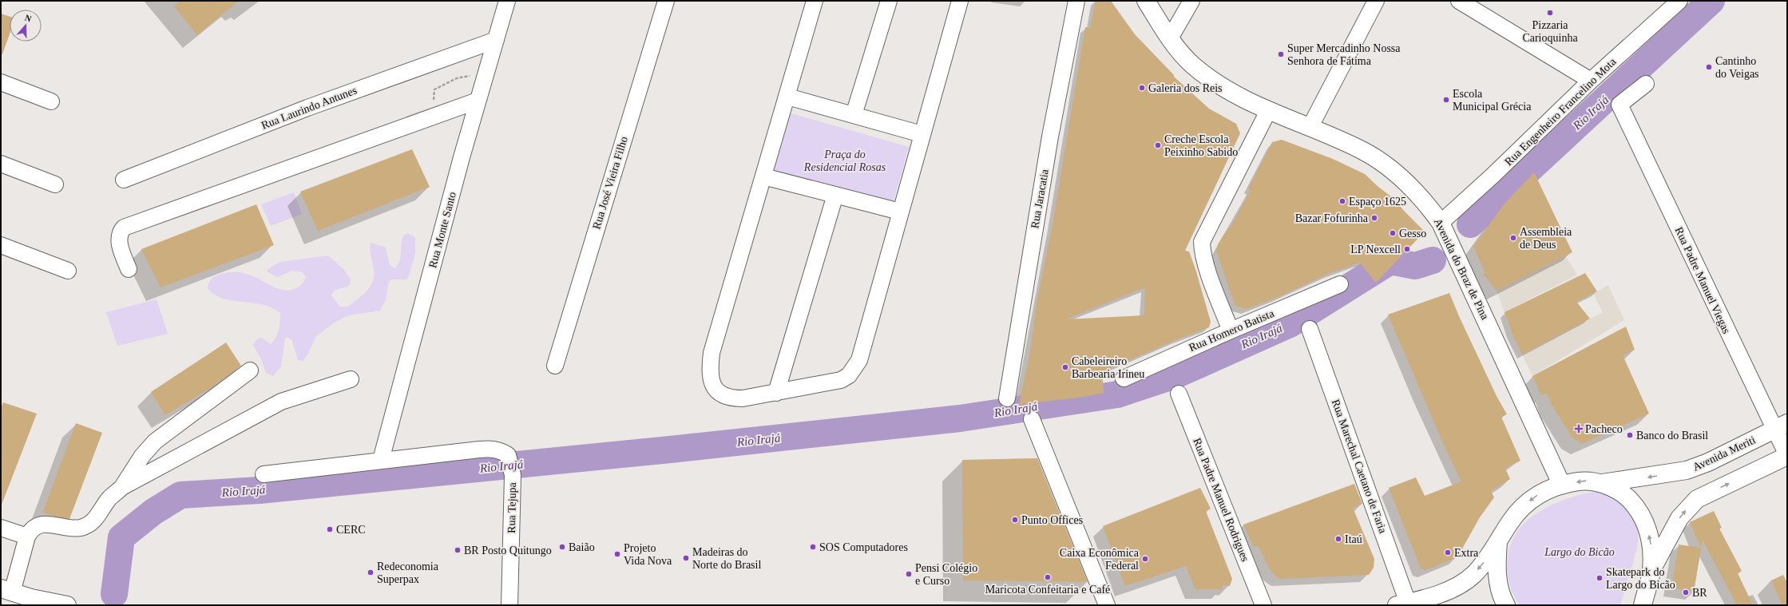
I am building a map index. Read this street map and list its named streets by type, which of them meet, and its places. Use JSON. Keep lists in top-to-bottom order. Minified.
{"streets":{"main road":["Avenida do Braz de Pina","Avenida Meriti"],"street":["Rua Laurindo Antunes","Rua Engenheiro Francelino Mota","Rua José Vieira Filho","Rua Jaracatia","Rua Monte Santo","Rua Padre Manuel Viegas","Rua Homero Batista","Rua Marechal Caetano de Faria","Rua Padre Manuel Rodrigues","Rua Tejupa"]},"crossings":[["Rua Laurindo Antunes","Rua Monte Santo"],["Rua Engenheiro Francelino Mota","Avenida do Braz de Pina"],["Rua Monte Santo","Rua Tejupa"],["Rua Padre Manuel Viegas","Avenida Meriti"]],"one_way":["Avenida Meriti"],"water":["Rio Irajá"],"parks":["Praça do Residencial Rosas","Largo do Bicão"],"places":{"other":["Pizzaria Carioquinha","Super Mercadinho Nossa Senhora de Fátima","Cantinho do Veigas","Galeria dos Reis","Escola Municipal Grécia","Creche Escola Peixinho Sabido","Espaço 1625","Bazar Fofurinha","Gesso","Assembleia de Deus","LP Nexcell","Cabeleireiro Barbearia Irineu","Banco do Brasil","Punto Offices","CERC","Itaú","Baião","SOS Computadores","BR Posto Quitungo","Extra","Projeto Vida Nova","Madeiras do Norte do Brasil","Caixa Econômica Federal","Redeconomia Superpax","Pensi Colégio e Curso","Maricota Confeitaria e Café","Skatepark do Largo do Bicão","BR"],"health":["Pacheco"]},"north":"top"}
